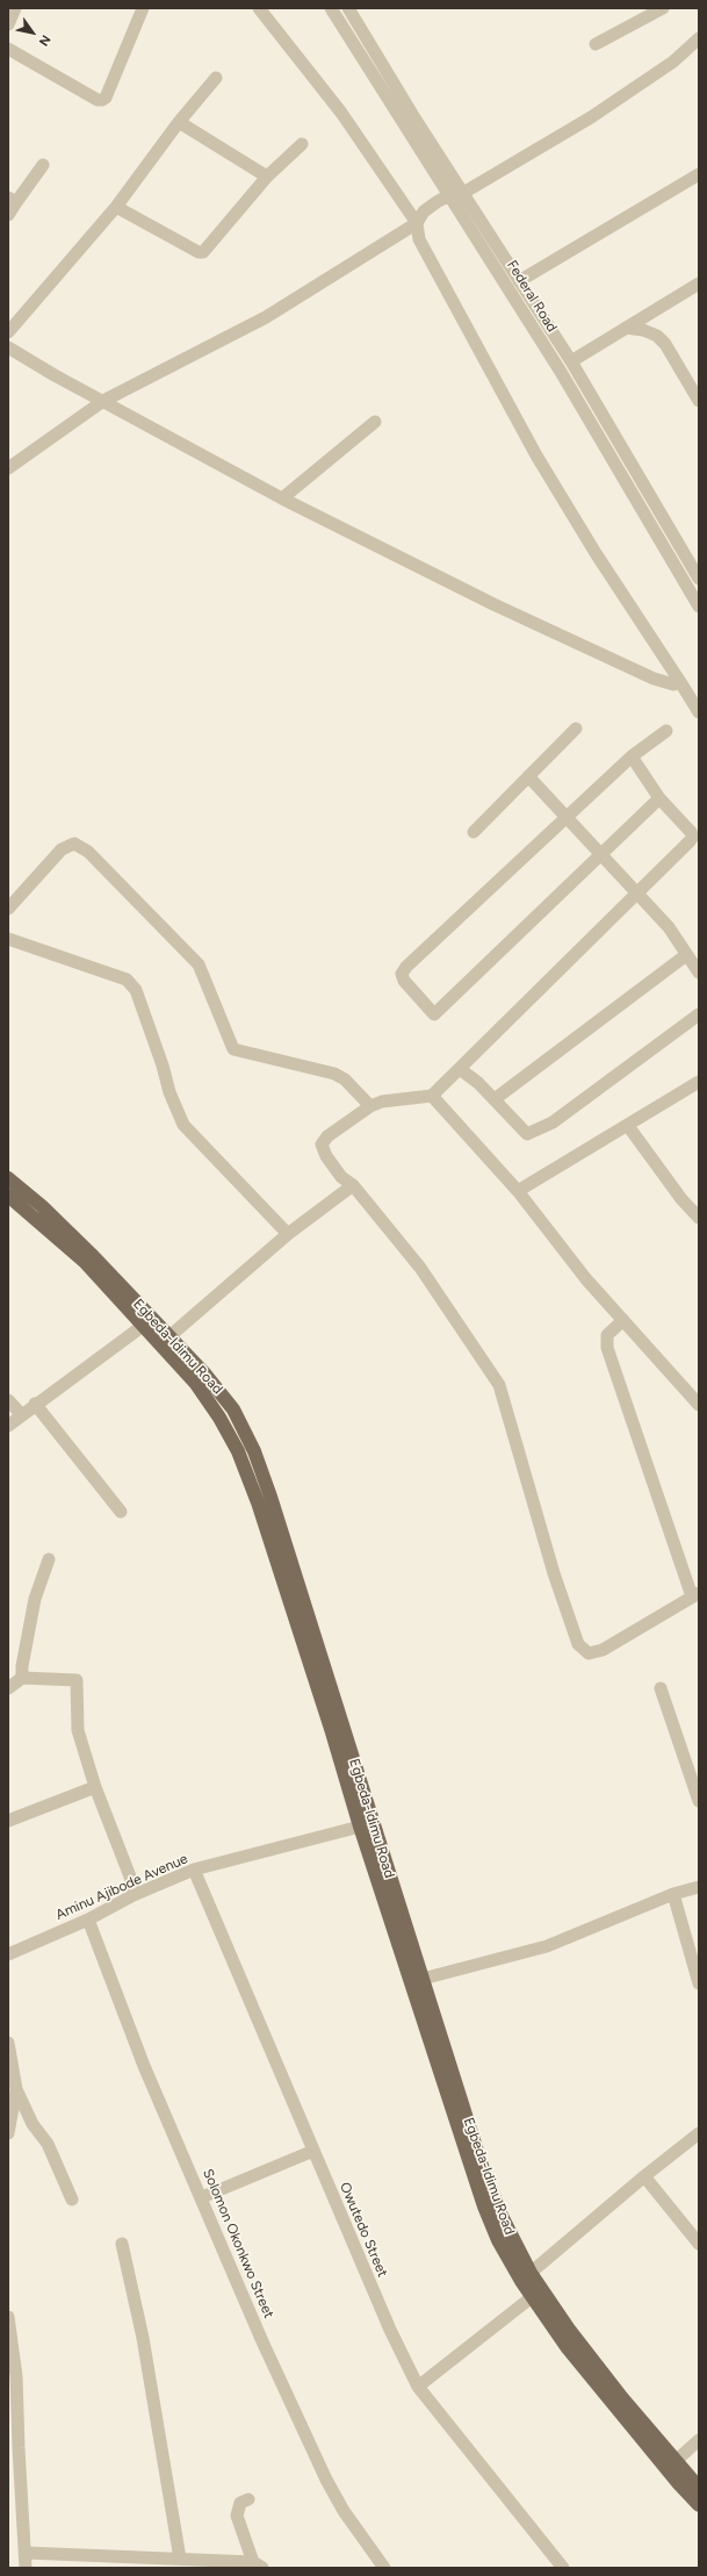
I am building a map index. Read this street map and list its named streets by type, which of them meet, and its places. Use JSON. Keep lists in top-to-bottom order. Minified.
{"streets":{"main road":["Egbeda-Idimu Road"],"street":["Federal Road","Aminu Ajibode Avenue","Owutedo Street","Solomon Okonkwo Street"]},"crossings":[["Egbeda-Idimu Road","Aminu Ajibode Avenue"],["Aminu Ajibode Avenue","Owutedo Street"],["Aminu Ajibode Avenue","Solomon Okonkwo Street"]],"north":"bottom right"}
